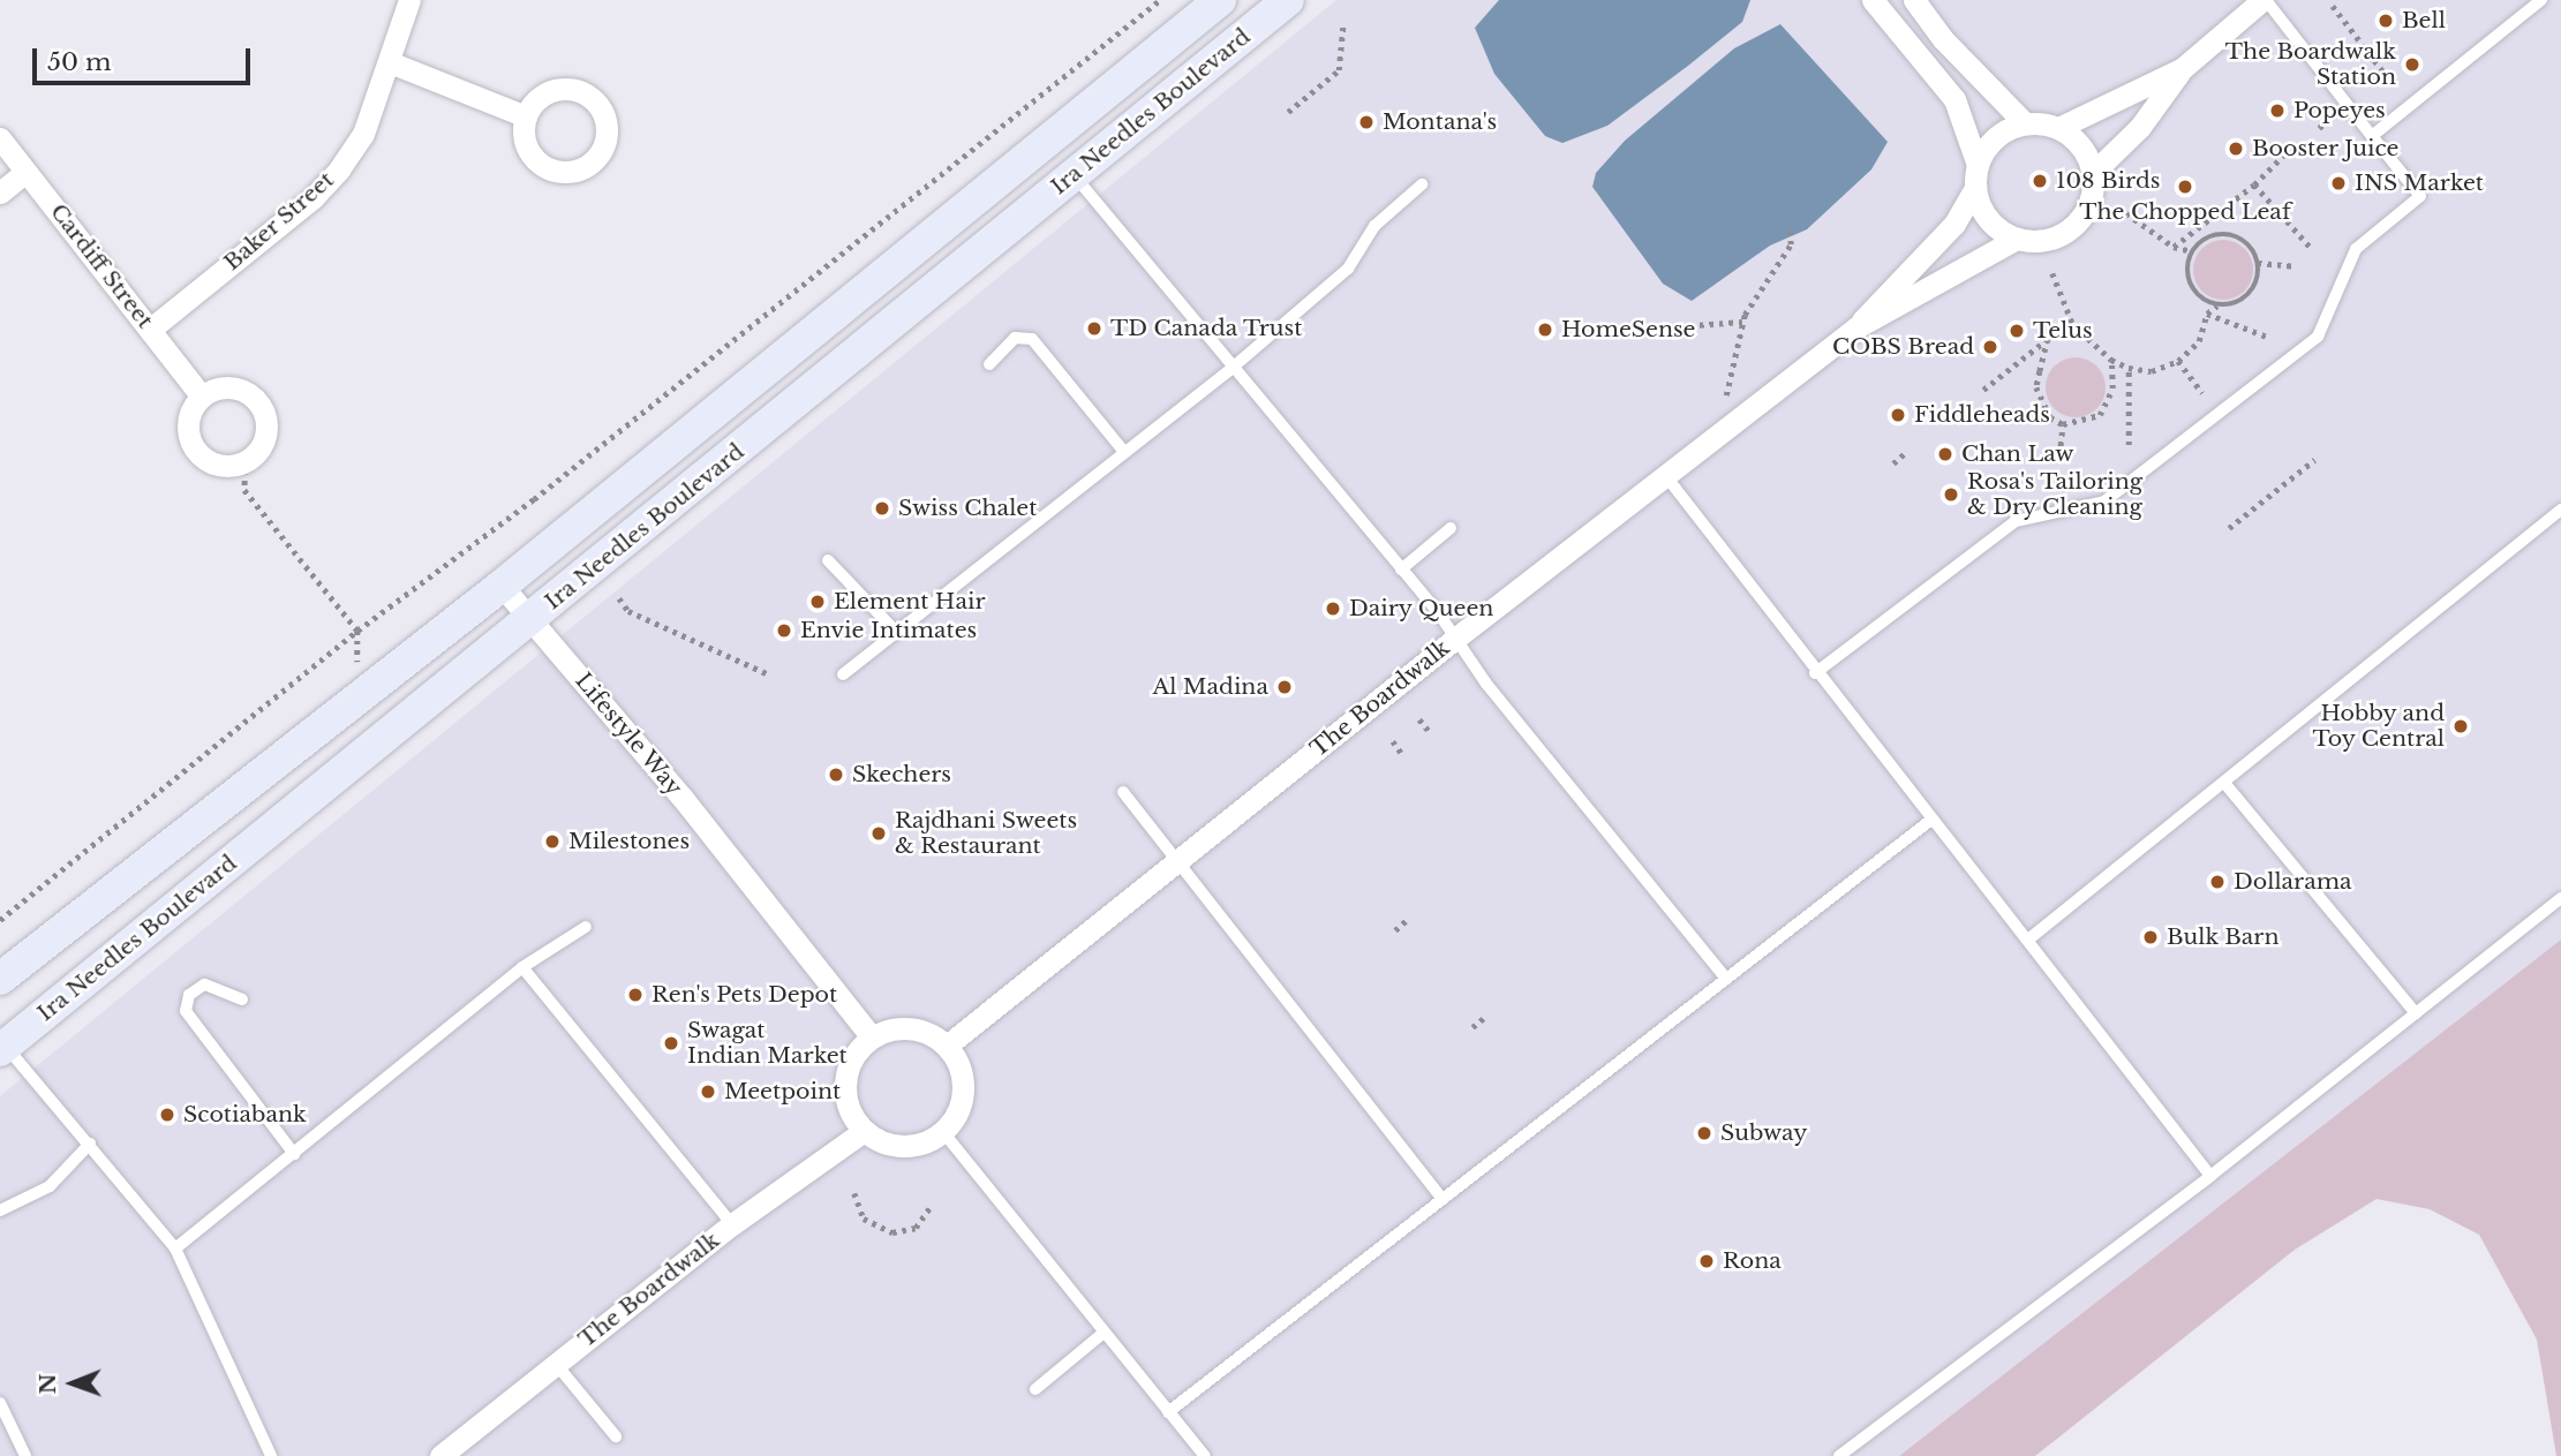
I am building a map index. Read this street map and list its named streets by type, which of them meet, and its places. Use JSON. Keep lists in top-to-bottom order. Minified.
{"streets":{"main road":["Ira Needles Boulevard"],"street":["Baker Street","Cardiff Street","The Boardwalk","Lifestyle Way"]},"crossings":[["Ira Needles Boulevard","Lifestyle Way"],["Baker Street","Cardiff Street"],["The Boardwalk","Lifestyle Way"]],"places":["Bell","The Boardwalk Station","Popeyes","Montana's","Booster Juice","108 Birds","INS Market","The Chopped Leaf","TD Canada Trust","HomeSense","Telus","COBS Bread","Fiddleheads","Chan Law","Rosa's Tailoring & Dry Cleaning","Swiss Chalet","Element Hair","Dairy Queen","Envie Intimates","Al Madina","Hobby and Toy Central","Skechers","Rajdhani Sweets & Restaurant","Milestones","Dollarama","Bulk Barn","Ren's Pets Depot","Swagat Indian Market","Meetpoint","Scotiabank","Subway","Rona"],"scale_bar":"50 m","north":"left"}
